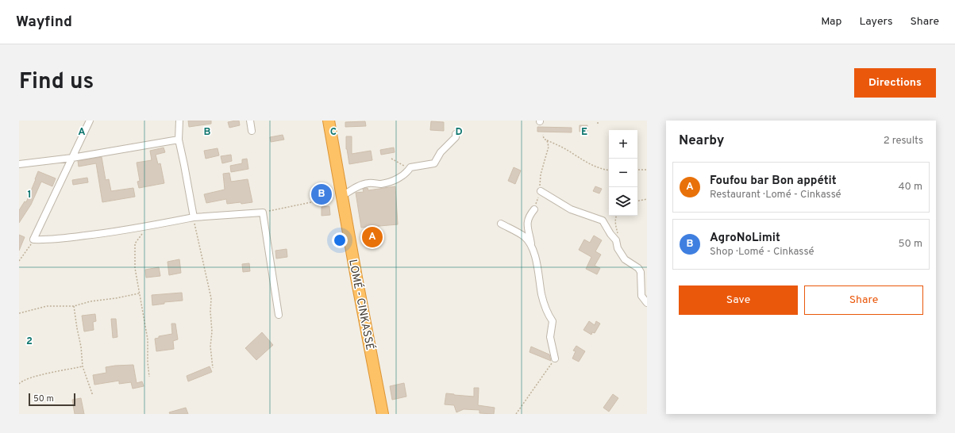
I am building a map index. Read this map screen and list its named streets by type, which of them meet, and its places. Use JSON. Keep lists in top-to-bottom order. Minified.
{"streets":{"highway":["LOMÉ - CINKASSÉ"]},"scale_bar":"50 m","page":{"header":"Wayfind","nav":["Map","Layers","Share"],"title":"Find us","buttons":["Directions",["Save","Share"]],"heading":["Nearby","2 results"],"map_buttons":["+","−"],"list":[{"mark":"A","name":"Foufou bar Bon appétit","note":"Restaurant · Lomé - Cinkassé","value":"40 m"},{"mark":"B","name":"AgroNoLimit","note":"Shop · Lomé - Cinkassé","value":"50 m"}],"pins":["B","A"],"scale":"50 m"},"grid":{"columns":["A","B","C","D","E"],"rows":["1","2"]}}
